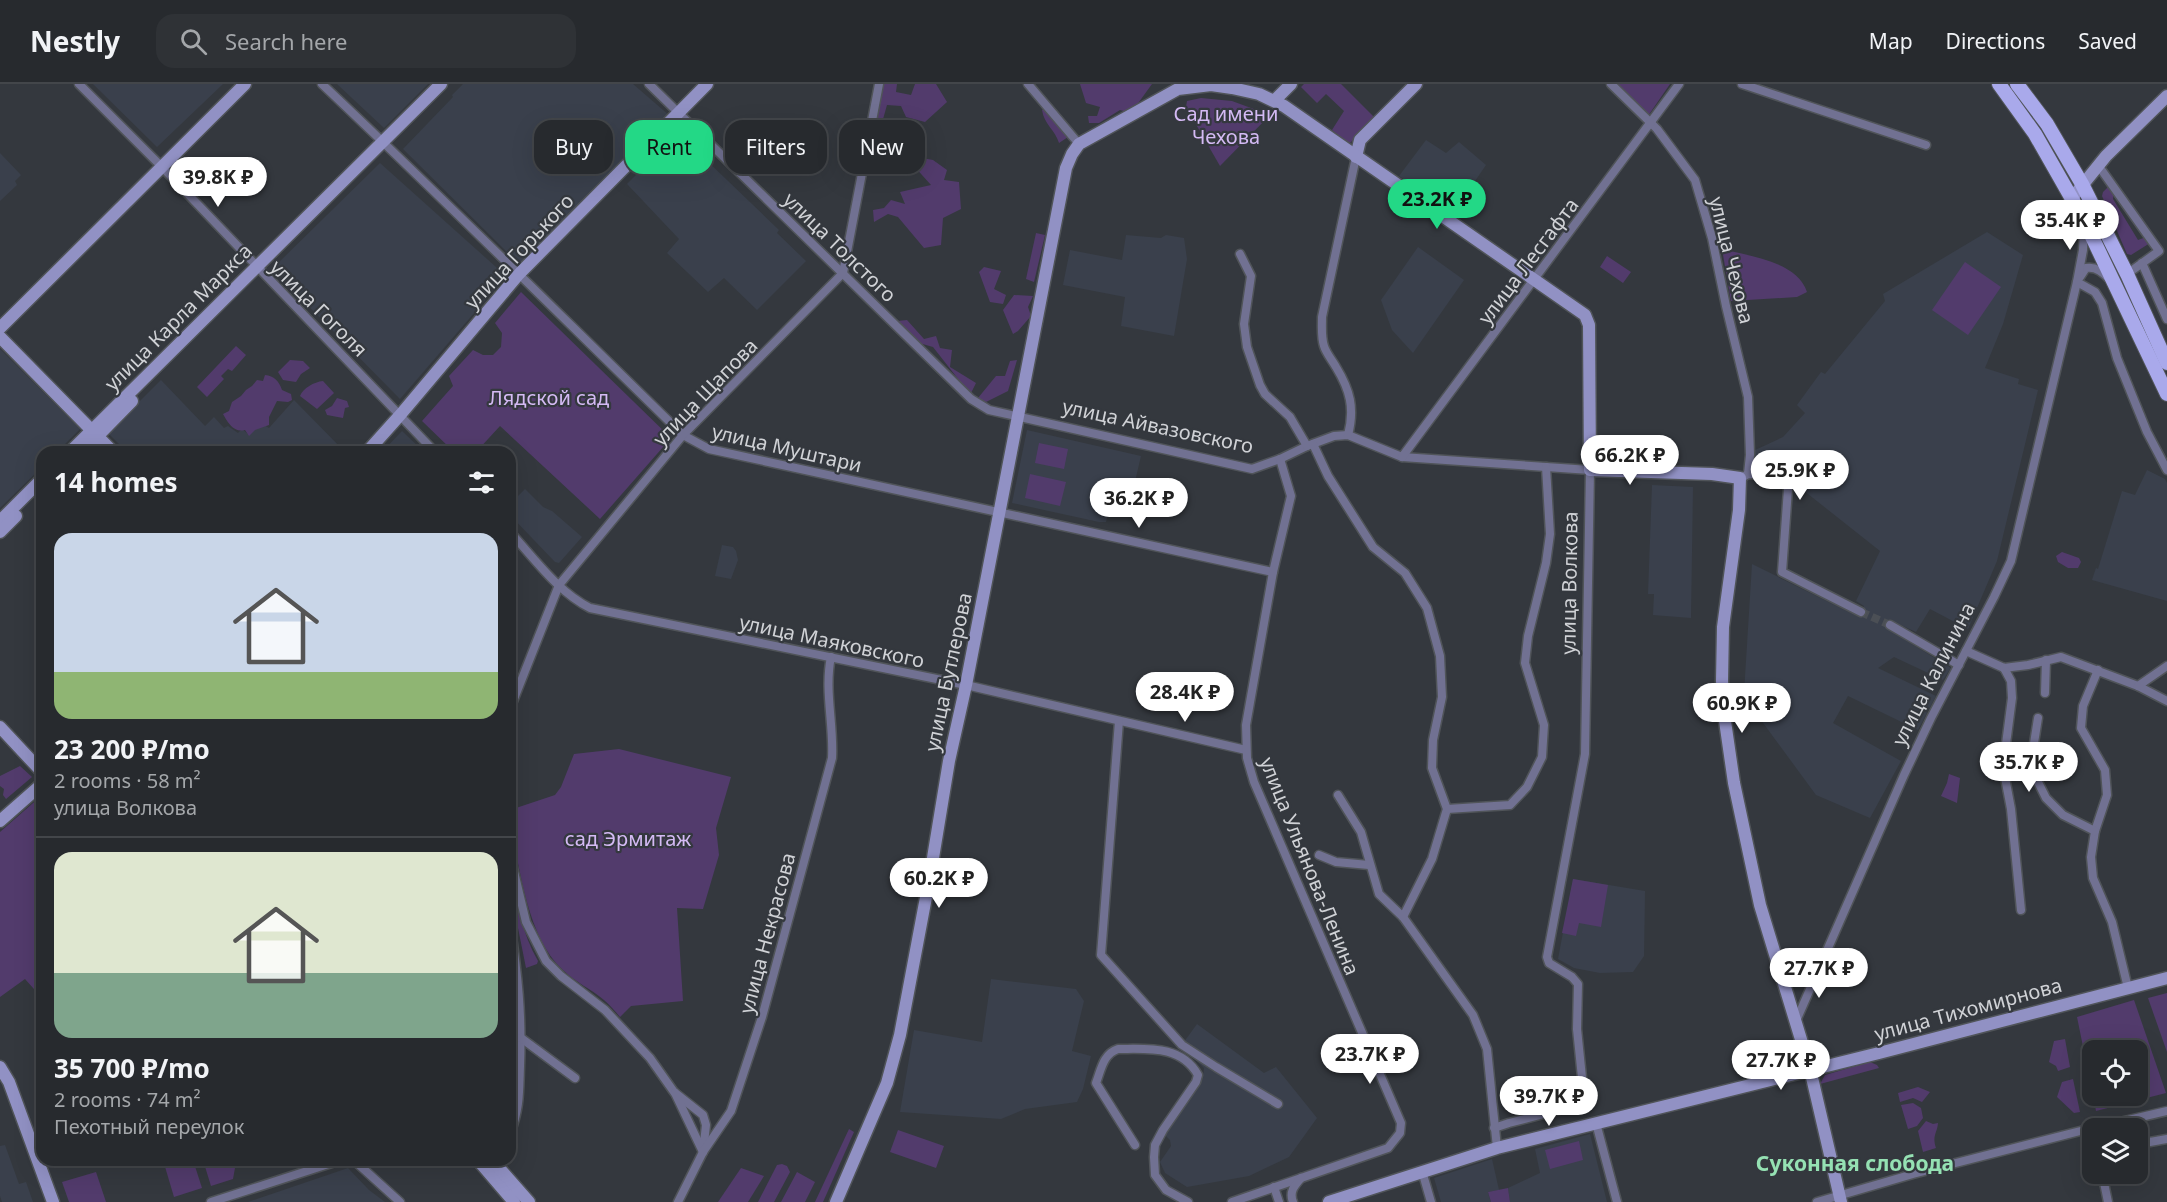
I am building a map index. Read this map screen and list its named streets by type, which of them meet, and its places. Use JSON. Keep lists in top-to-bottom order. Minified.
{"streets":{"main road":["улица Горького","улица Карла Маркса","улица Волкова","улица Бутлерова","улица Тихомирнова"],"street":["улица Толстого","улица Чехова","улица Лесгафта","улица Гоголя","улица Щапова","улица Айвазовского","улица Муштари","улица Маяковского","улица Калинина","улица Ульянова-Ленина","улица Некрасова"]},"crossings":[["улица Толстого","улица Горького"],["улица Толстого","улица Щапова"],["улица Толстого","улица Айвазовского"],["улица Толстого","улица Бутлерова"],["улица Горького","улица Гоголя"],["улица Горького","улица Муштари"],["улица Чехова","улица Лесгафта"],["улица Лесгафта","улица Волкова"],["улица Гоголя","улица Карла Маркса"],["улица Карла Маркса","улица Муштари"],["улица Щапова","улица Муштари"],["улица Щапова","улица Маяковского"],["улица Айвазовского","улица Бутлерова"],["улица Айвазовского","улица Ульянова-Ленина"],["улица Муштари","улица Бутлерова"],["улица Муштари","улица Ульянова-Ленина"],["улица Волкова","улица Бутлерова"],["улица Маяковского","улица Бутлерова"],["улица Маяковского","улица Ульянова-Ленина"],["улица Маяковского","улица Некрасова"]],"districts":["Суконная слобода"],"parks":["Сад имени Чехова","Лядской сад","сад Эрмитаж"],"page":{"header":"Nestly","search":"Search here","nav":["Map","Directions","Saved"],"chip":["Buy","Rent","Filters","New"],"price":["39.8K ₽","23.2K ₽","35.4K ₽","66.2K ₽","25.9K ₽","36.2K ₽","28.4K ₽","60.9K ₽","35.7K ₽","60.2K ₽","27.7K ₽","23.7K ₽","27.7K ₽","39.7K ₽"],"heading":"14 homes","list":[{"name":"23 200 ₽/mo","note":"2 rooms · 58 m² · улица Волкова"},{"name":"35 700 ₽/mo","note":"2 rooms · 74 m² · Пехотный переулок"}]}}
